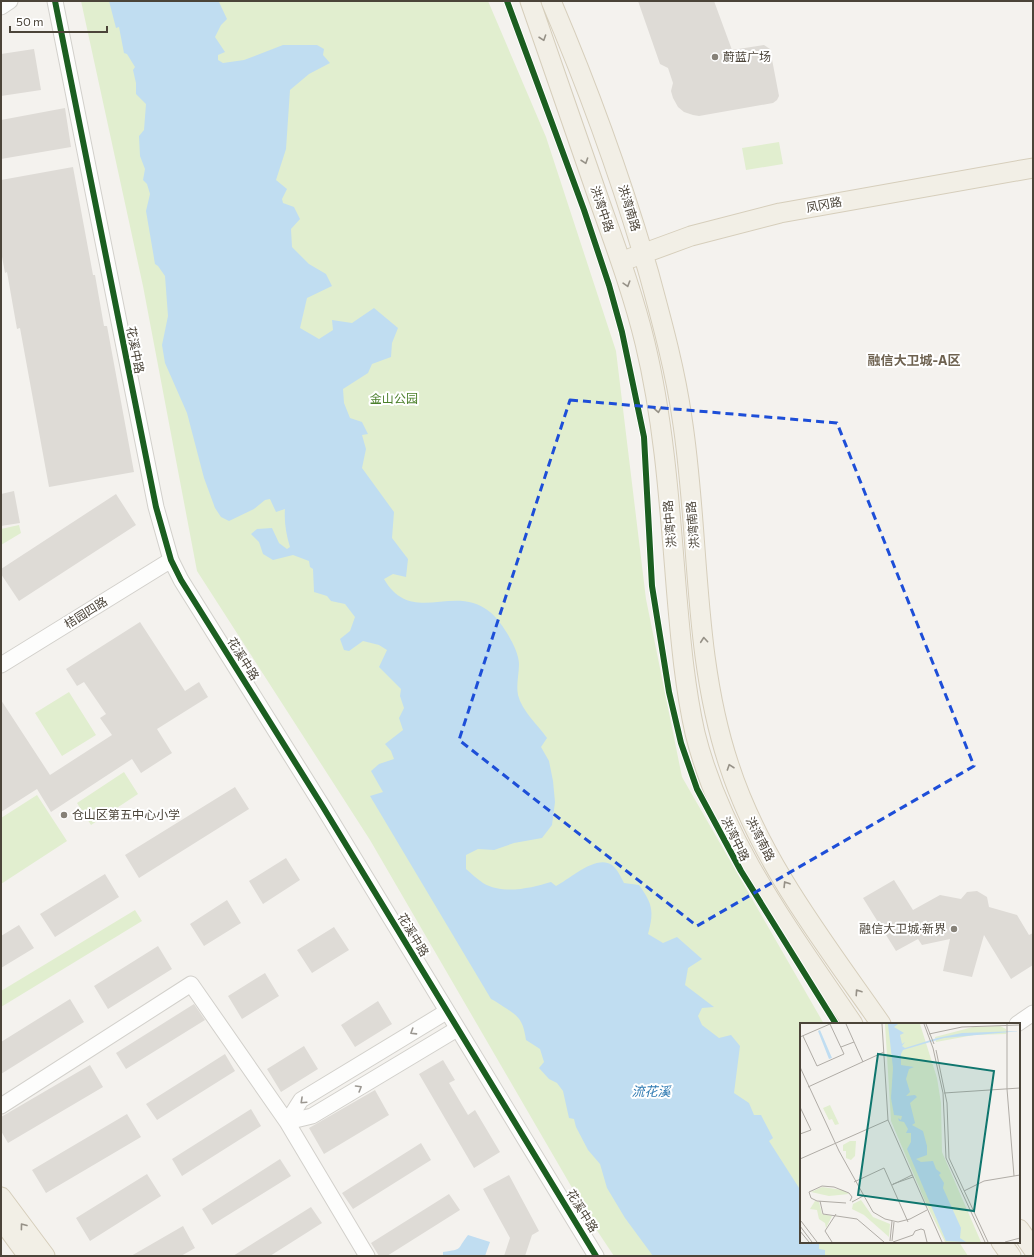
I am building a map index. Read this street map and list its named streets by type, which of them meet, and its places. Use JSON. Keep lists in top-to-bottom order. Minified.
{"streets":{"main road":["凤冈路","洪湾南路","洪湾中路"],"street":["花溪中路","桔园四路"]},"crossings":[["凤冈路","洪湾南路"],["凤冈路","洪湾中路"],["花溪中路","桔园四路"]],"one_way":["洪湾南路","洪湾中路"],"districts":["融信大卫城-A区"],"water":["流花溪"],"parks":["金山公园"],"places":["蔚蓝广场","仓山区第五中心小学","融信大卫城·新界"],"scale_bar":"50 m"}
